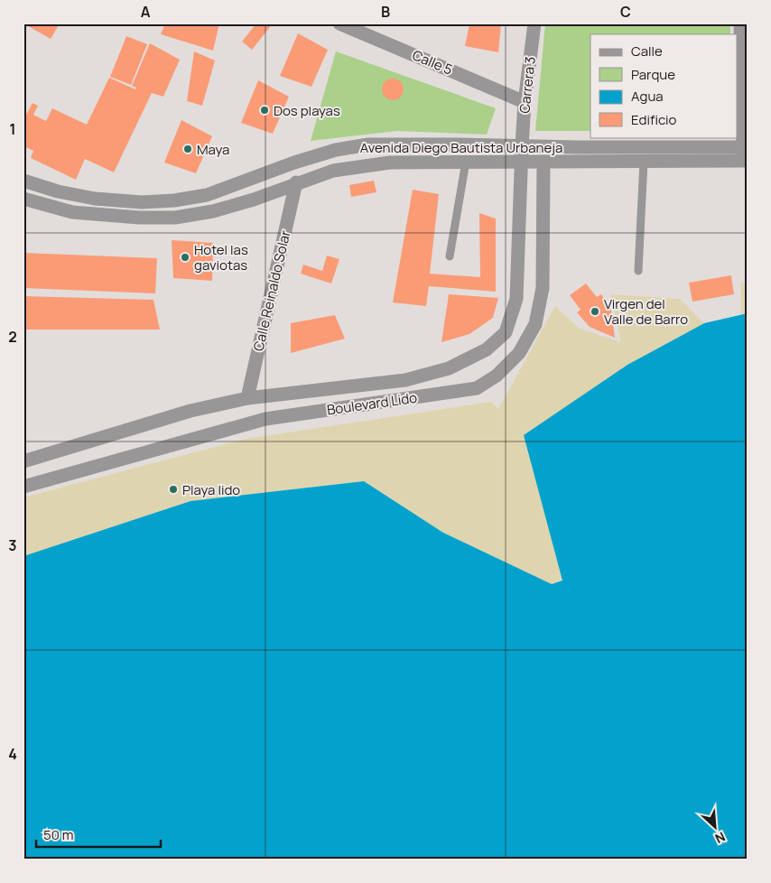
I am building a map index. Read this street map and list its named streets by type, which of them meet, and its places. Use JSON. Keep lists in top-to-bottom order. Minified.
{"streets":{"street":["Calle 5","Carrera 3","Avenida Diego Bautista Urbaneja","Calle Reinaldo Solar","Boulevard Lido"]},"crossings":[["Calle 5","Carrera 3"],["Carrera 3","Avenida Diego Bautista Urbaneja"],["Carrera 3","Boulevard Lido"],["Avenida Diego Bautista Urbaneja","Calle Reinaldo Solar"],["Avenida Diego Bautista Urbaneja","Boulevard Lido"],["Calle Reinaldo Solar","Boulevard Lido"]],"places":["Dos playas","Maya","Hotel las gaviotas","Virgen del Valle de Barro","Playa lido"],"legend":["Calle","Parque","Agua","Edificio"],"scale_bar":"50 m","north":"bottom right","grid":{"columns":["A","B","C"],"rows":["1","2","3","4"]}}
